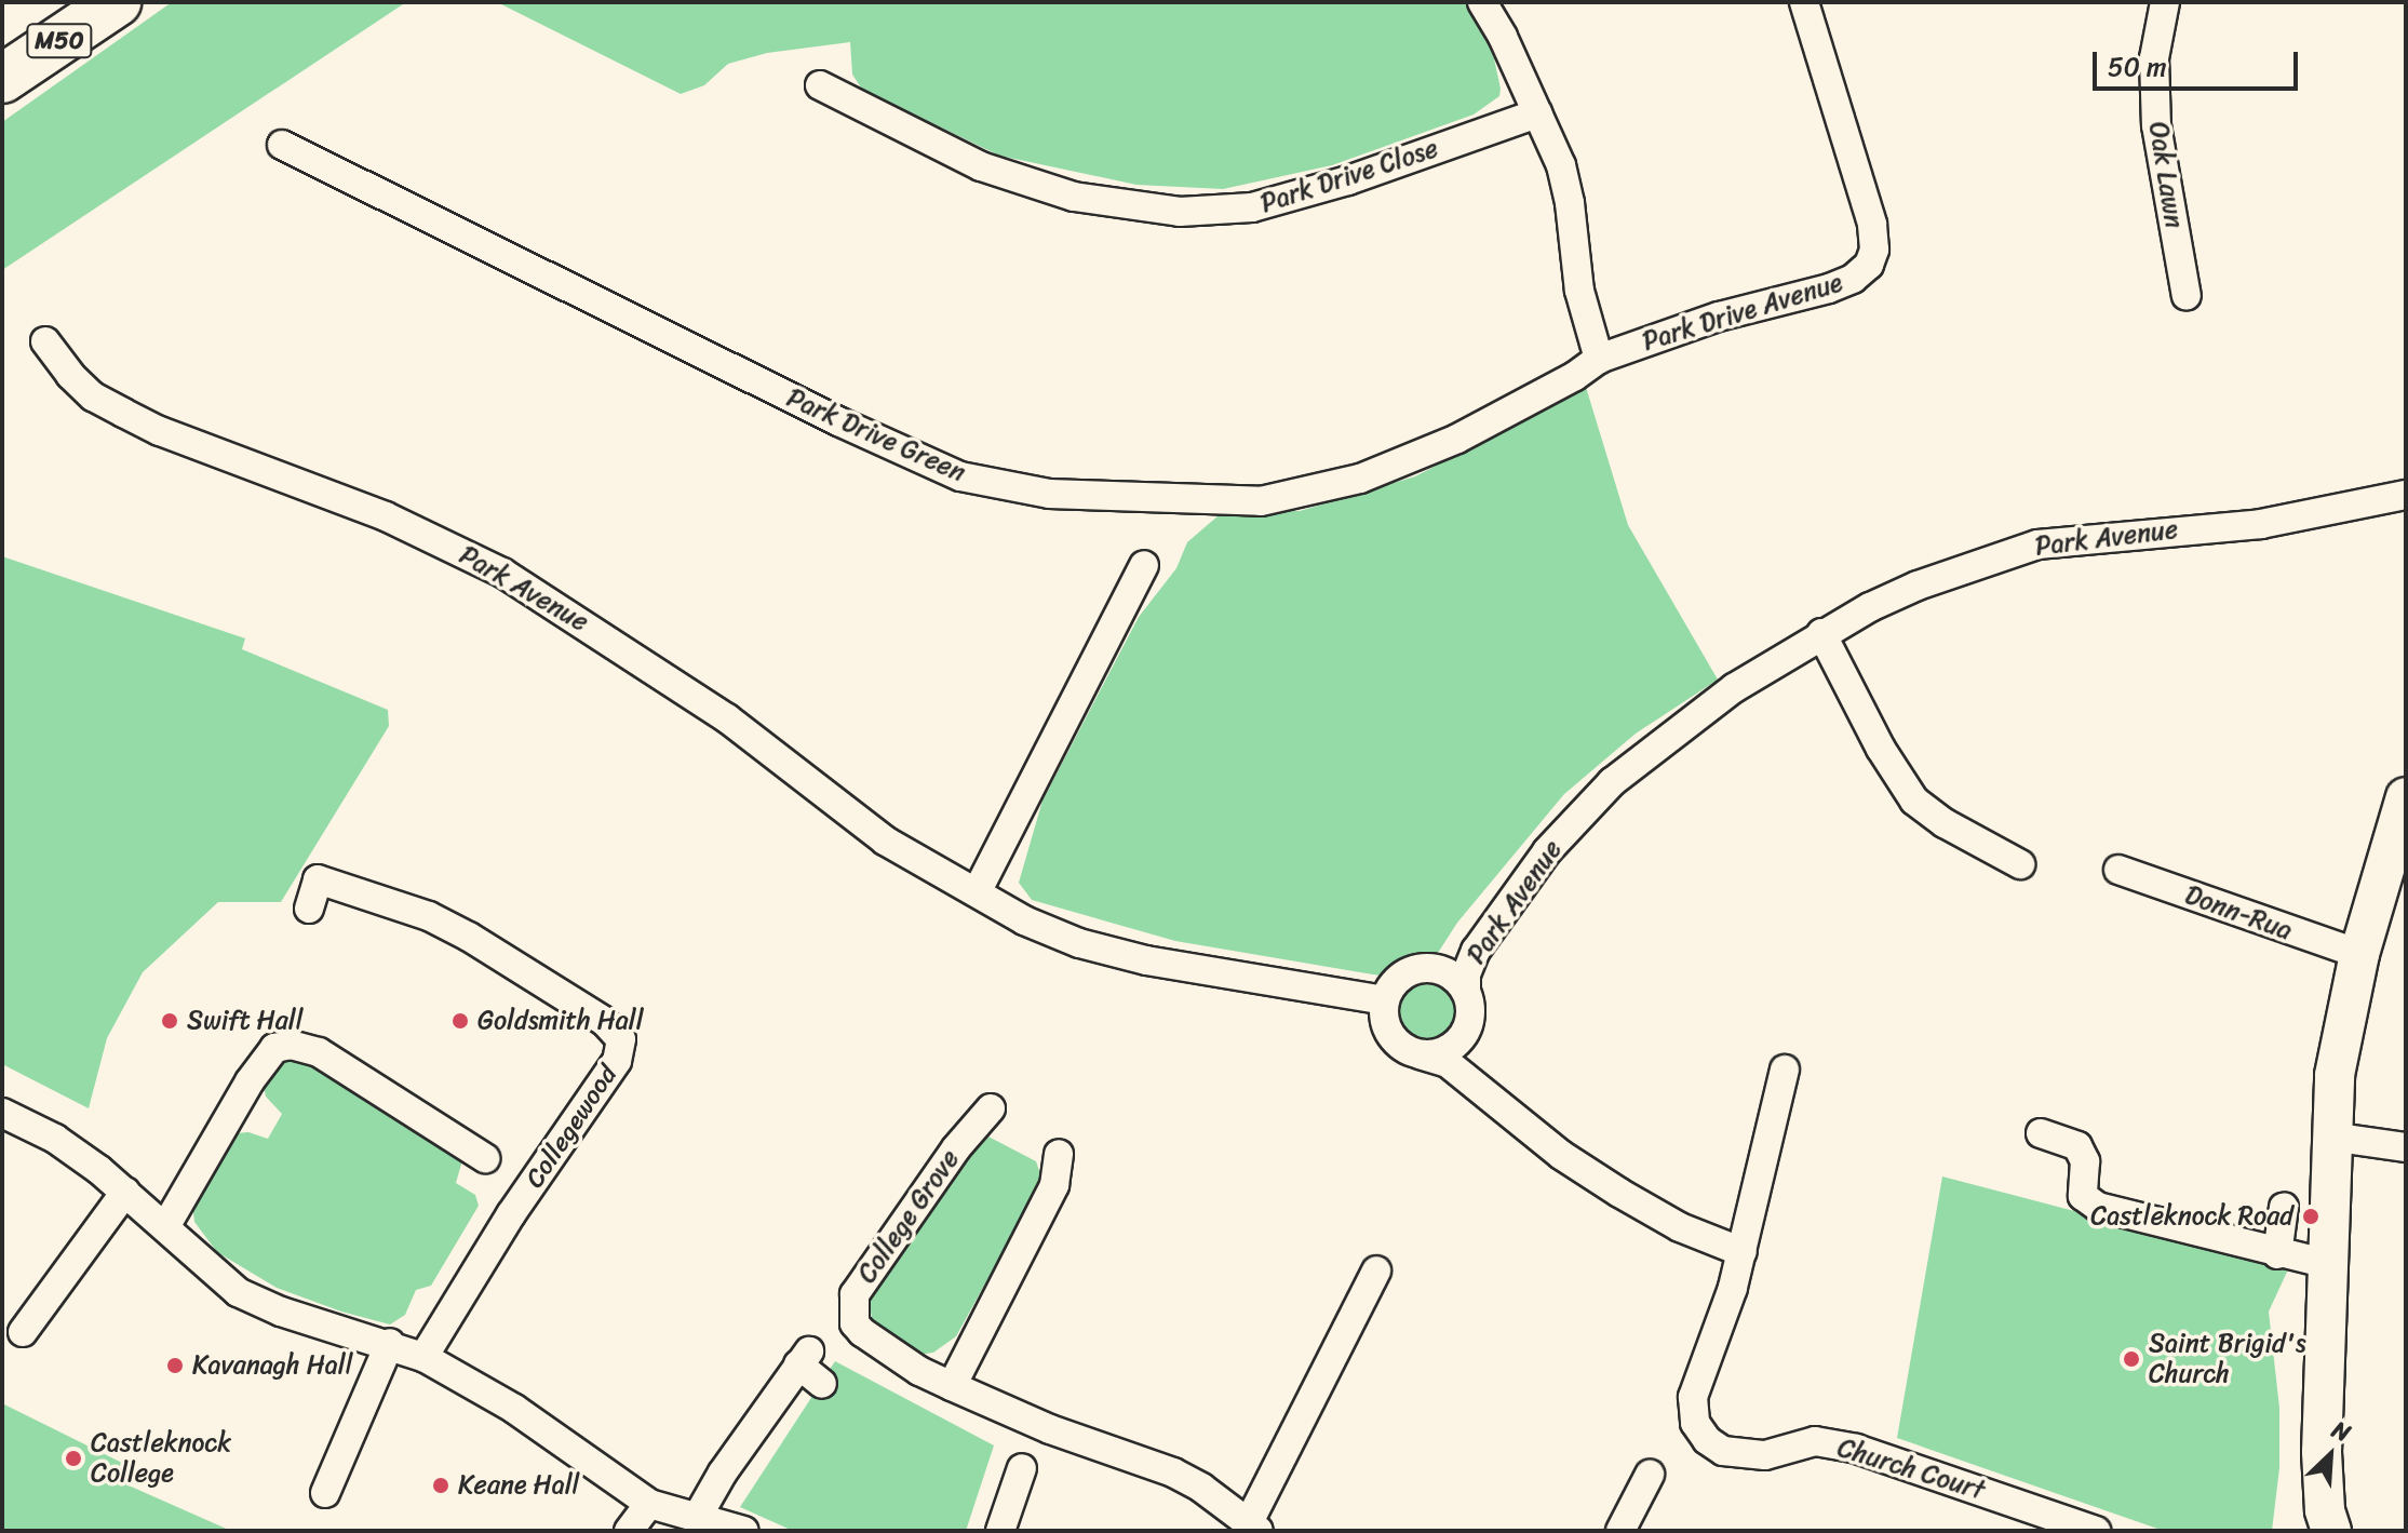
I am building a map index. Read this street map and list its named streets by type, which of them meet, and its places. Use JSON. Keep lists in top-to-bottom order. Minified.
{"streets":{"highway":["M50"],"street":["Oak Lawn","Park Drive Close","Park Drive Avenue","Park Drive Green","Park Avenue","Donn-Rua","Collegewood","College Grove","Church Court"]},"crossings":[["Park Drive Avenue","Park Drive Green"]],"places":["Swift Hall","Goldsmith Hall","Castleknock Road","Saint Brigid's Church","Kavanagh Hall","Castleknock College","Keane Hall"],"scale_bar":"50 m","north":"top right"}
